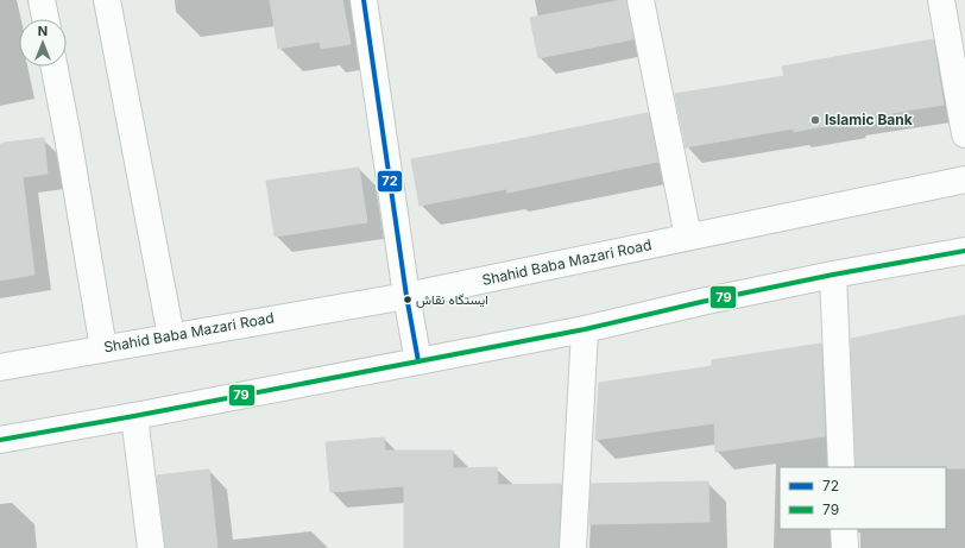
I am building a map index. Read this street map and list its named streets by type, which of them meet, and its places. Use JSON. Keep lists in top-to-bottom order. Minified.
{"streets":{"main road":["Shahid Baba Mazari Road"]},"places":["Islamic Bank","ایستگاه نقاش"],"lines":["transit line 72","transit line 79"],"legend":["72","79"],"north":"top"}
